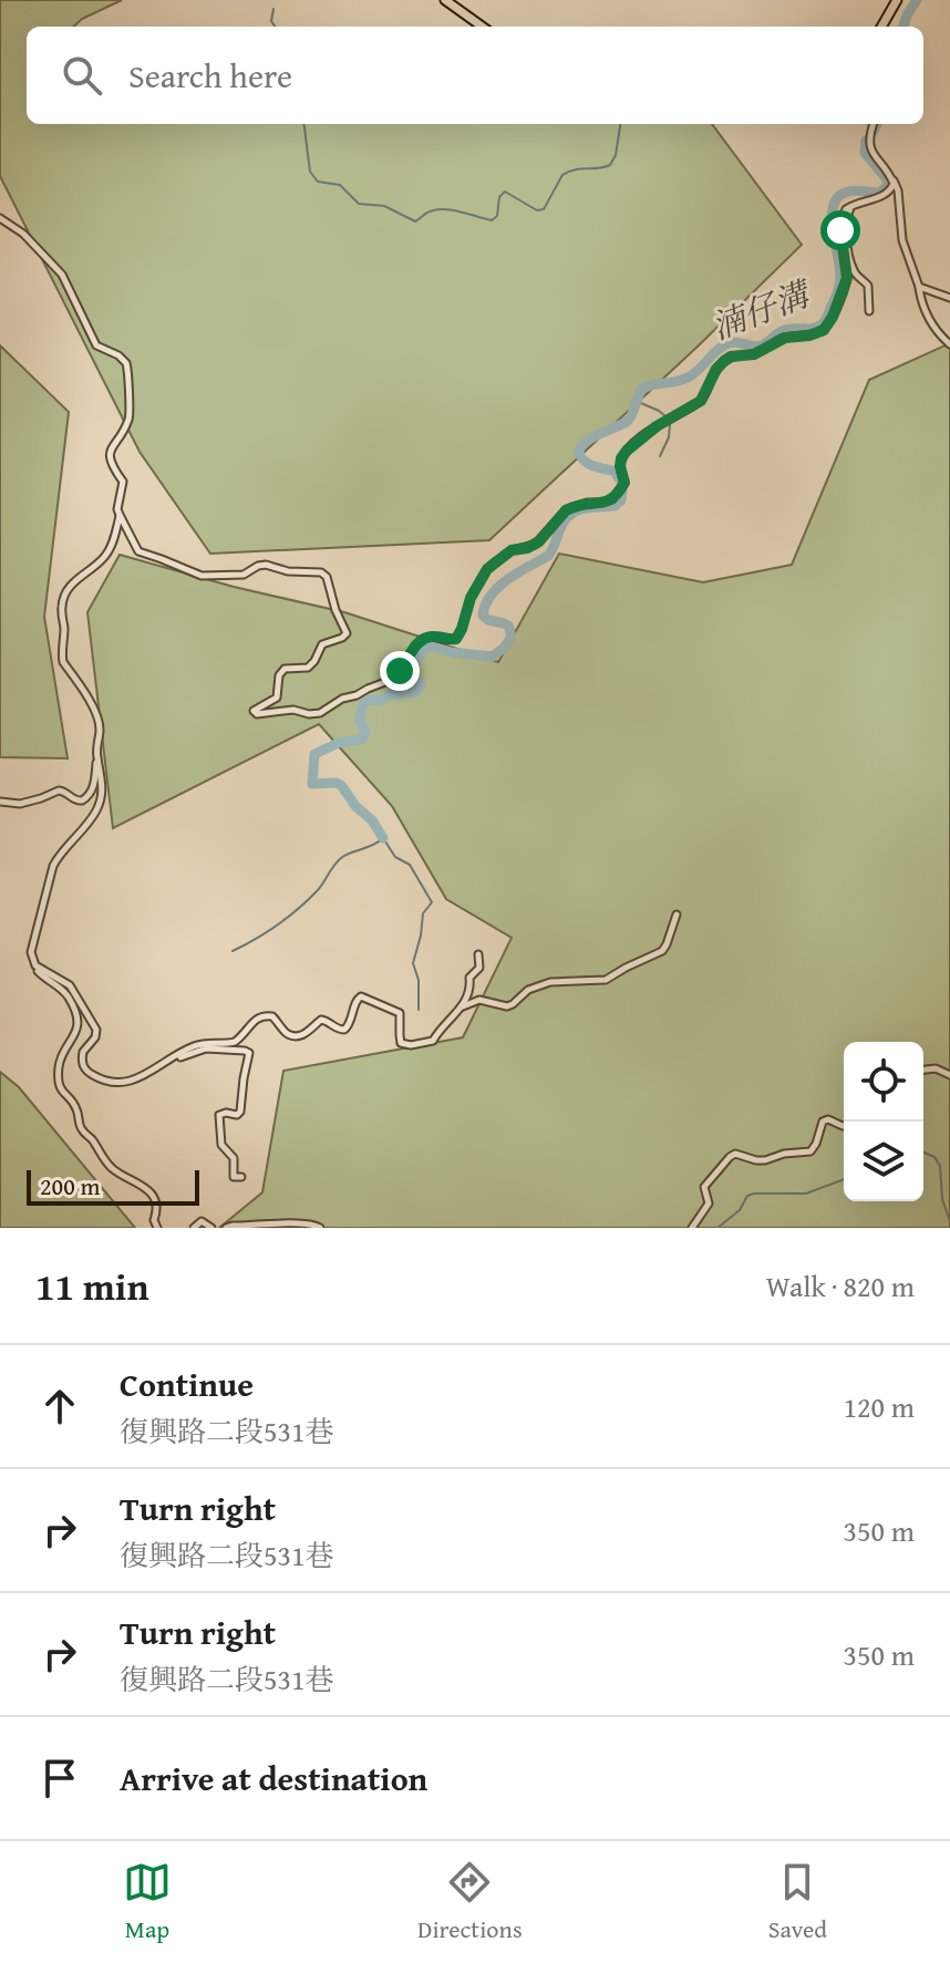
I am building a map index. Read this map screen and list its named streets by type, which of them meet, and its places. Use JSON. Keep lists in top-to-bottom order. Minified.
{"water":["湳仔溝"],"scale_bar":"200 m","page":{"search":"Search here","scale":"200 m","heading":["11 min","Walk · 820 m"],"list":[["Continue","復興路二段531巷","120 m"],["Turn right","復興路二段531巷","350 m"],["Turn right","復興路二段531巷","350 m"],"Arrive at destination"],"nav":["Map","Directions","Saved"]}}
